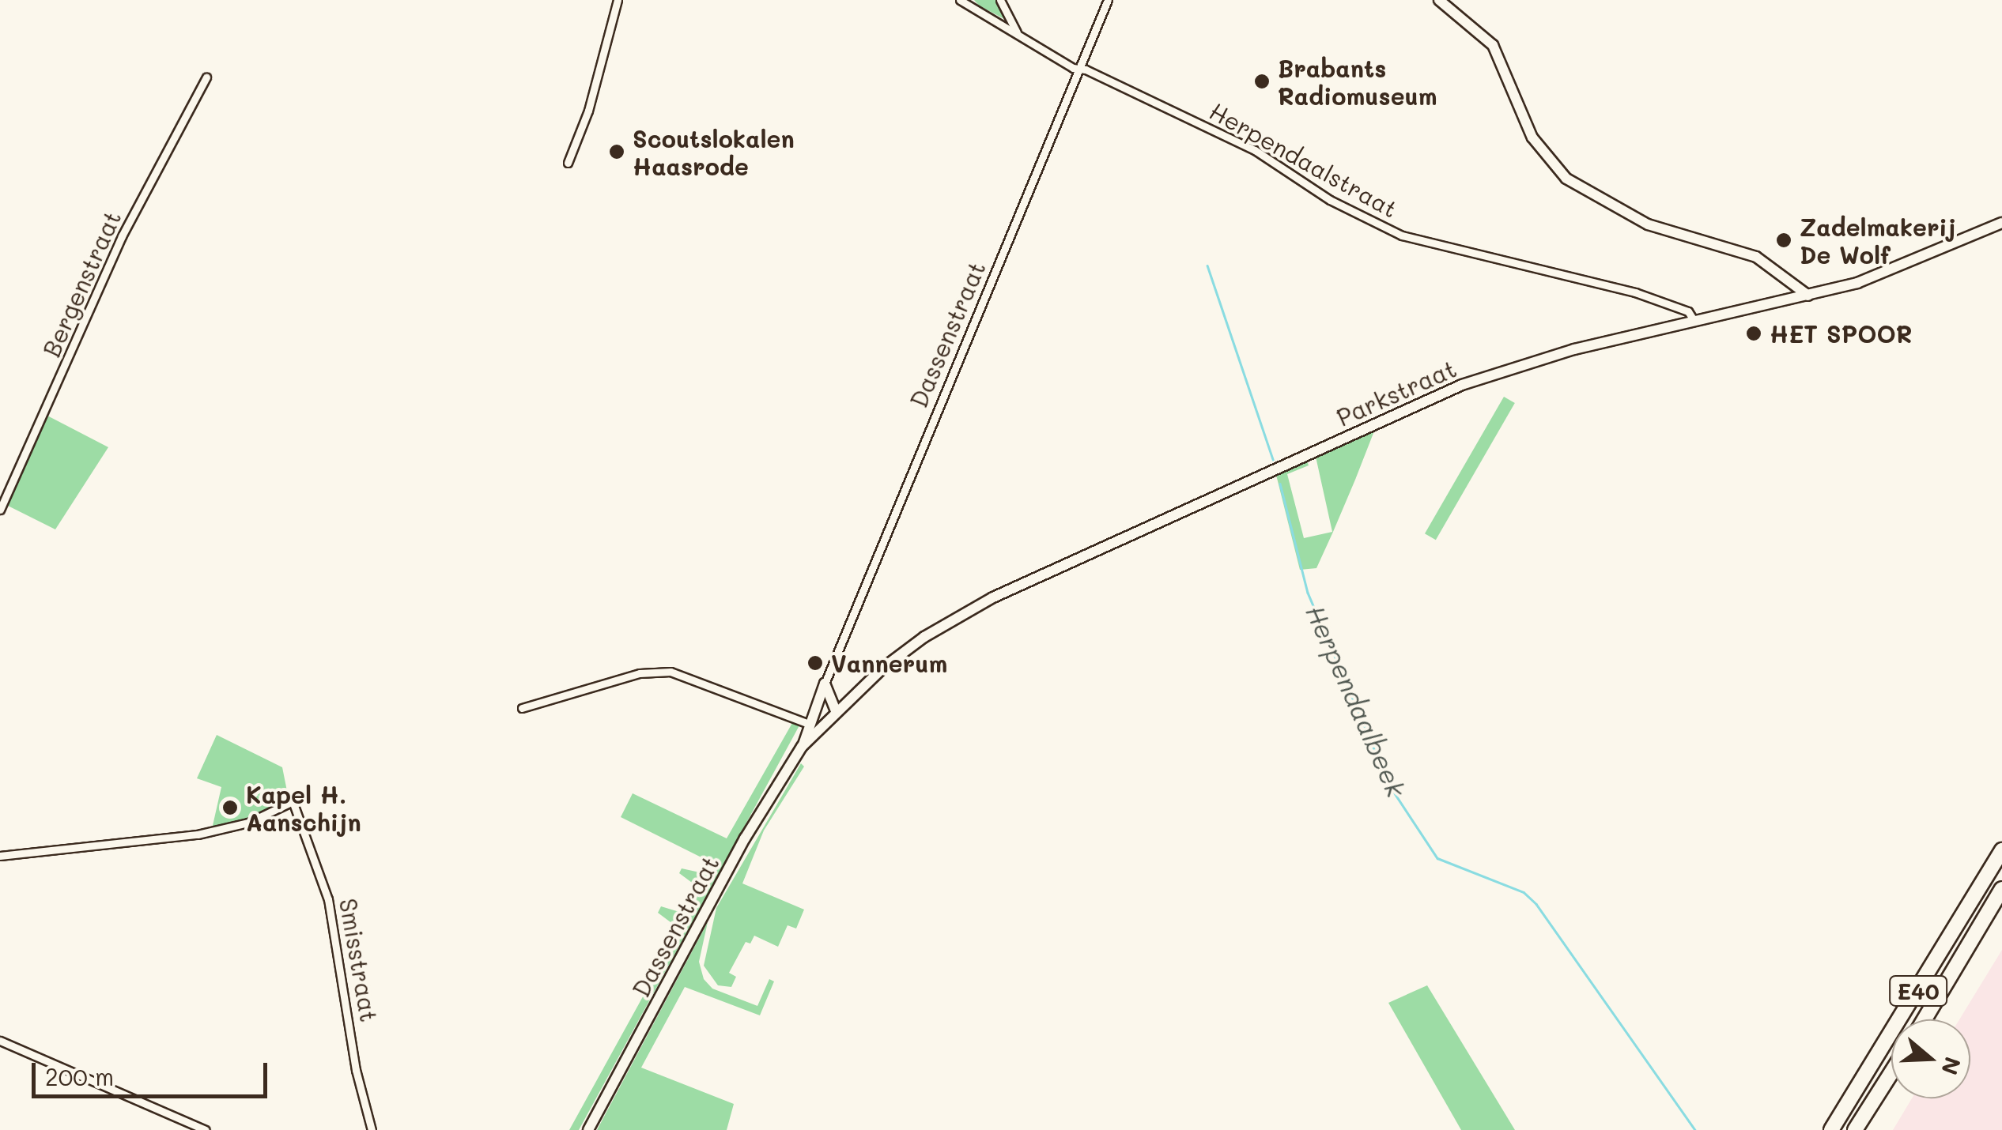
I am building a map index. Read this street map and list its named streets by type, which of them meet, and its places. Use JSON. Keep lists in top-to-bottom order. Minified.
{"streets":{"highway":["E40"],"street":["Herpendaalstraat","Bergenstraat","Dassenstraat","Parkstraat","Smisstraat"]},"crossings":[["Herpendaalstraat","Dassenstraat"],["Herpendaalstraat","Parkstraat"],["Dassenstraat","Parkstraat"]],"water":["Herpendaalbeek"],"places":["Brabants Radiomuseum","Scoutslokalen Haasrode","Zadelmakerij De Wolf","HET SPOOR","Vannerum","Kapel H. Aanschijn"],"scale_bar":"200 m","north":"right"}
